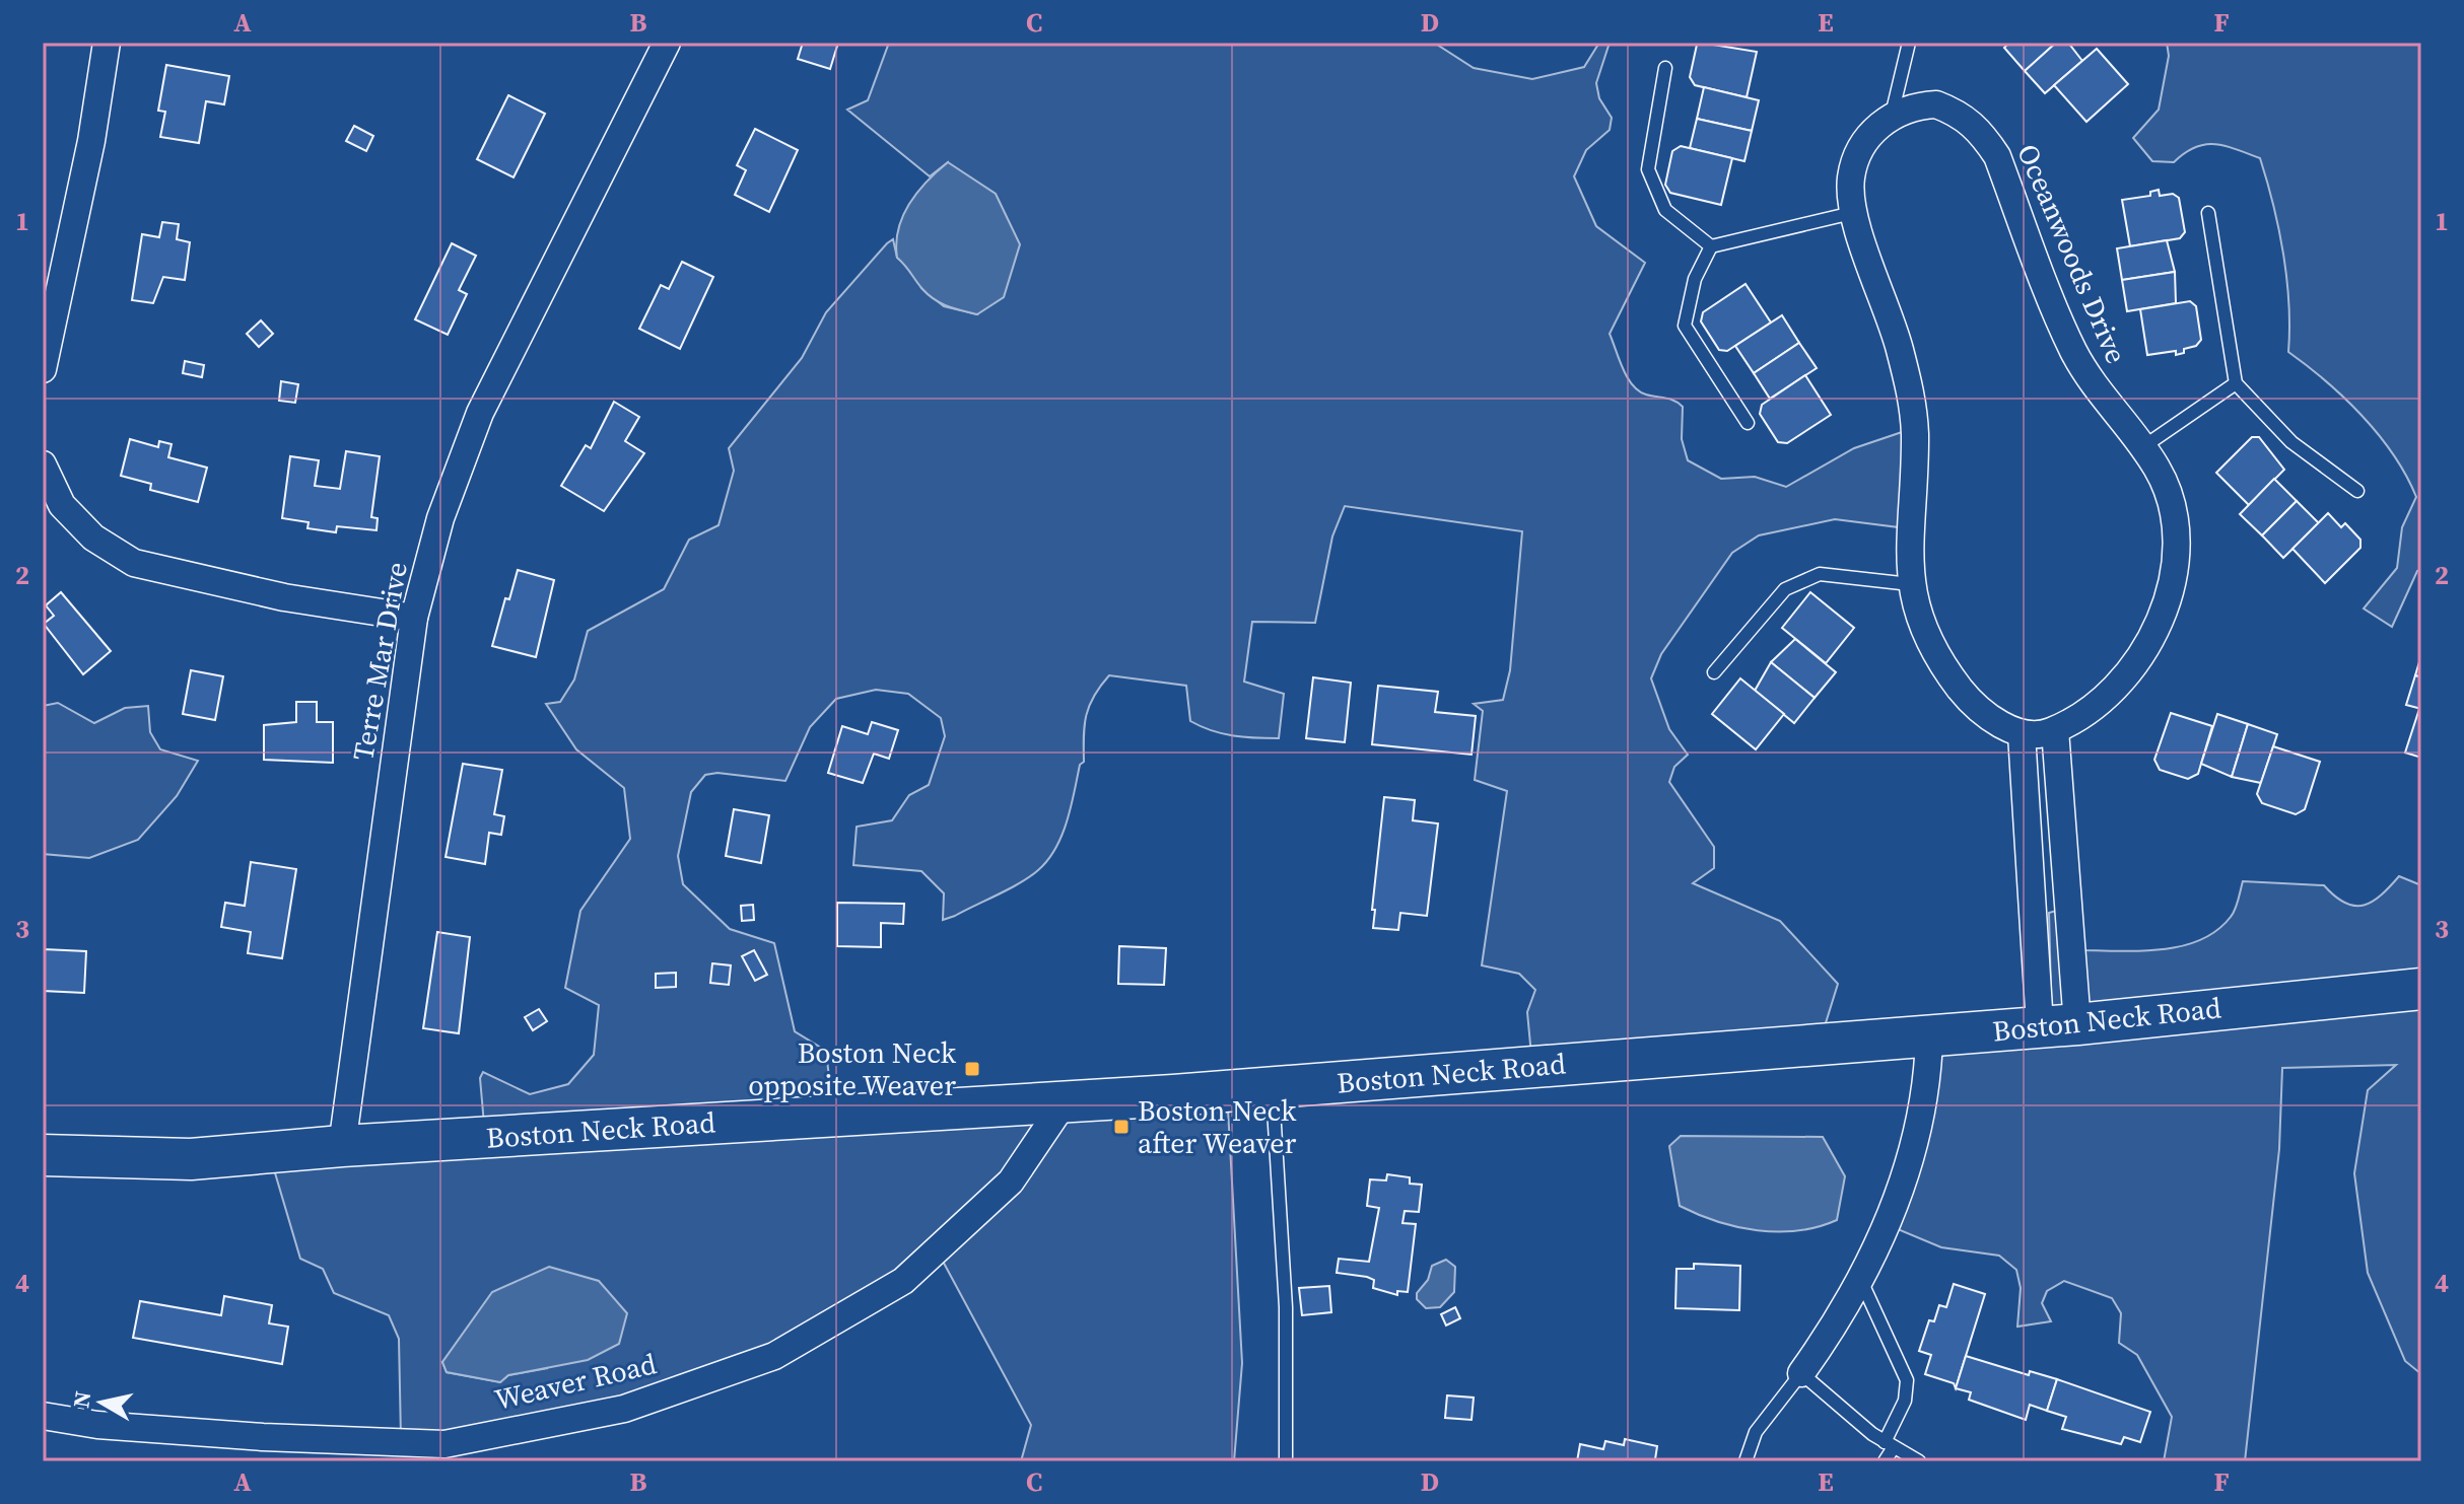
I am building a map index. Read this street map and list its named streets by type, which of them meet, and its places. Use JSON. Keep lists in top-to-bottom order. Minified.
{"streets":{"main road":["Boston Neck Road"],"street":["Oceanwoods Drive","Terre Mar Drive","Weaver Road"]},"crossings":[["Terre Mar Drive","Boston Neck Road"],["Boston Neck Road","Weaver Road"]],"places":{"transit":["Boston Neck opposite Weaver","Boston Neck after Weaver"]},"north":"left","grid":{"columns":["A","B","C","D","E","F"],"rows":["1","2","3","4"]}}
